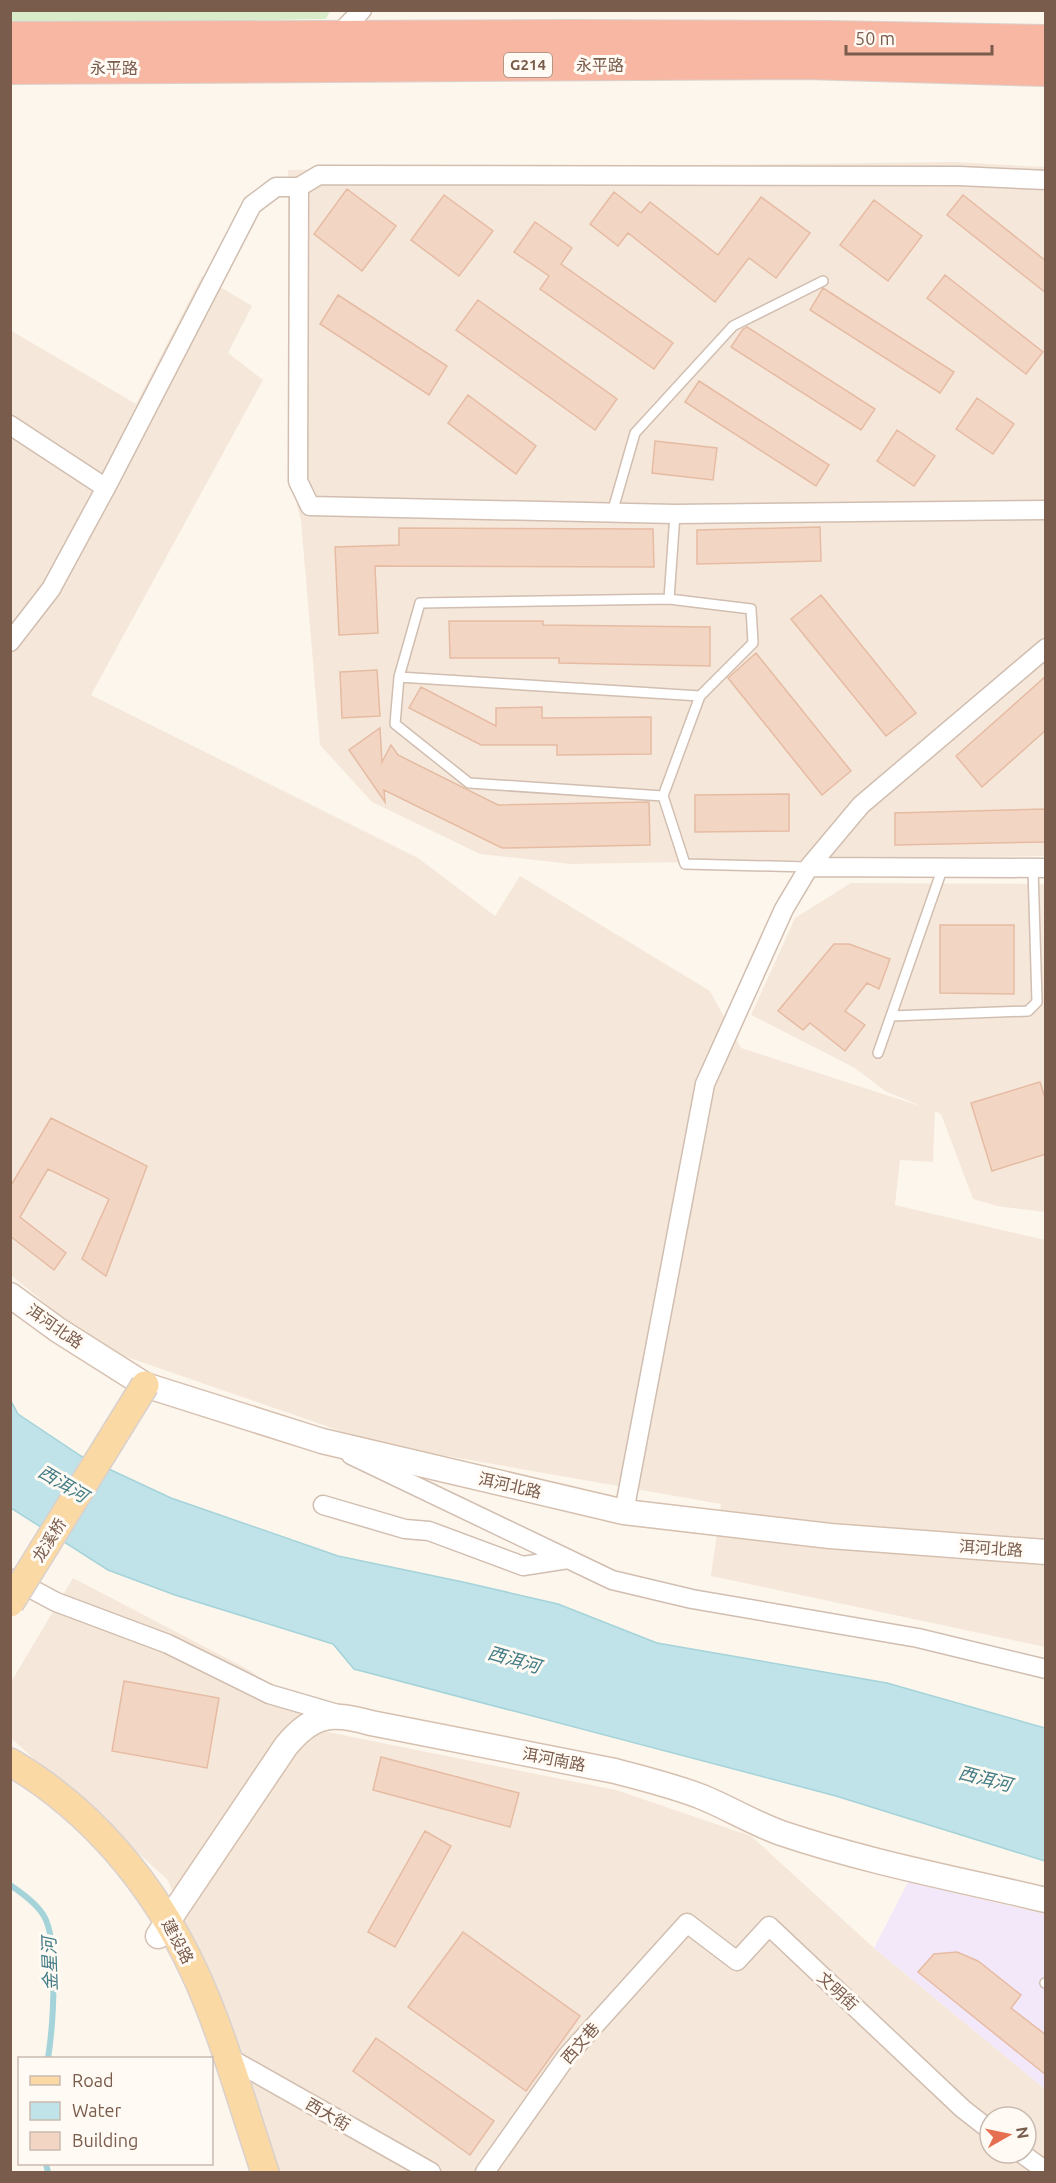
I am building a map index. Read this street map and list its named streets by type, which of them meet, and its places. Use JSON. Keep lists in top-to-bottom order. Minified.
{"streets":{"highway":["G214","永平路"],"main road":["龙溪桥","建设路"],"street":["洱河北路","洱河南路","文明街","西文巷","西大街"]},"crossings":[["洱河北路","龙溪桥"],["洱河南路","建设路"],["建设路","西大街"],["文明街","西文巷"]],"water":["西洱河","金星河"],"legend":["Road","Water","Building"],"scale_bar":"50 m","north":"right"}
